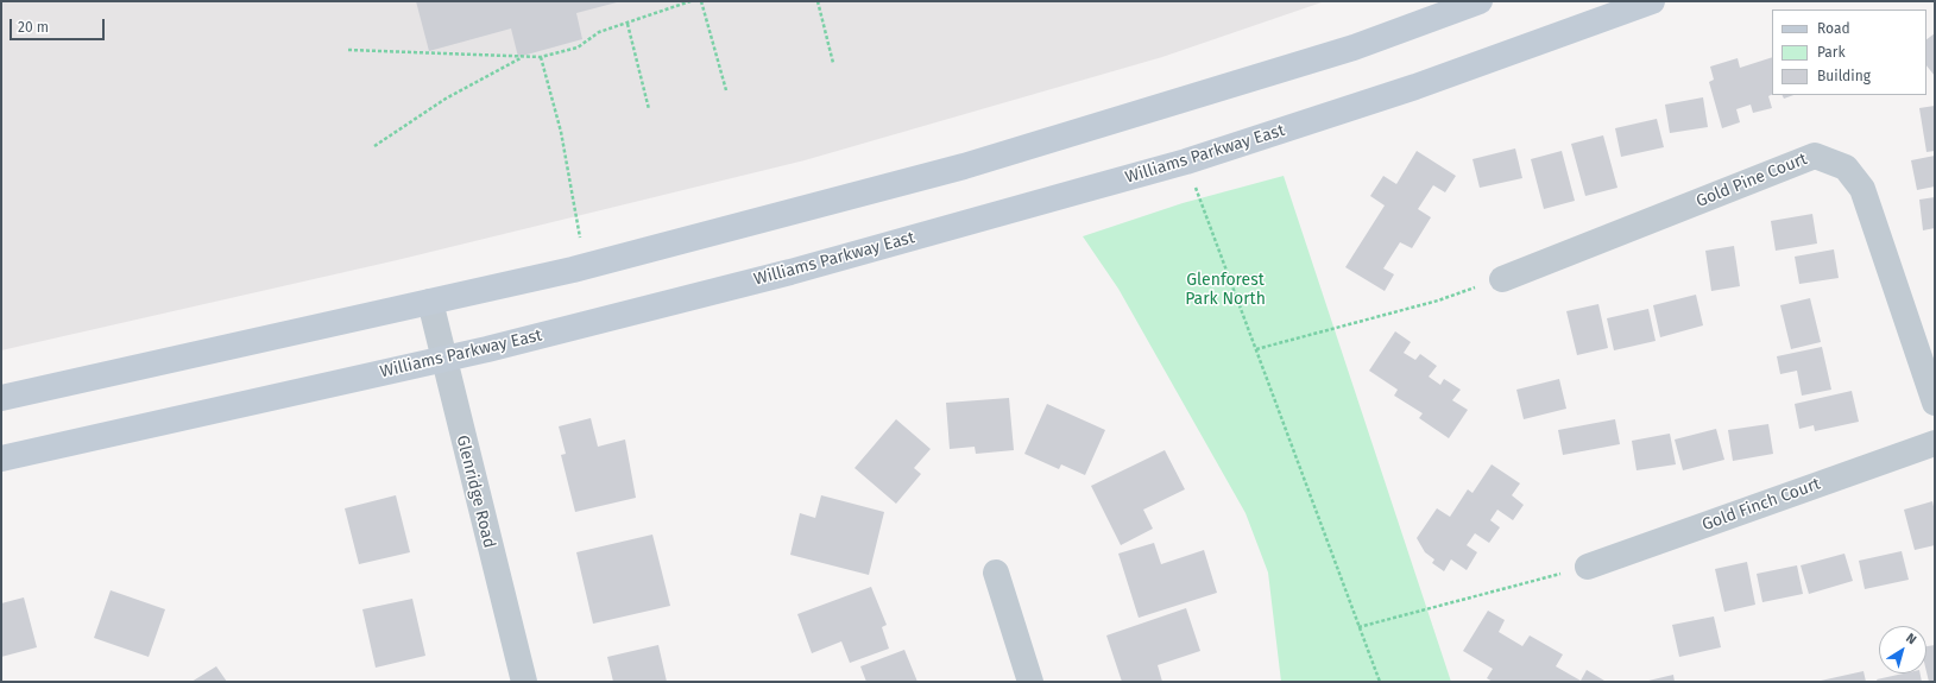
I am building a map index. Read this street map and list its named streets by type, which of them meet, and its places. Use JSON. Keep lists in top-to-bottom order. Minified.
{"streets":{"main road":["Williams Parkway East"],"street":["Gold Pine Court","Glenridge Road","Gold Finch Court"]},"crossings":[["Williams Parkway East","Glenridge Road"]],"parks":["Glenforest Park North"],"legend":["Road","Park","Building"],"scale_bar":"20 m","north":"top right"}
